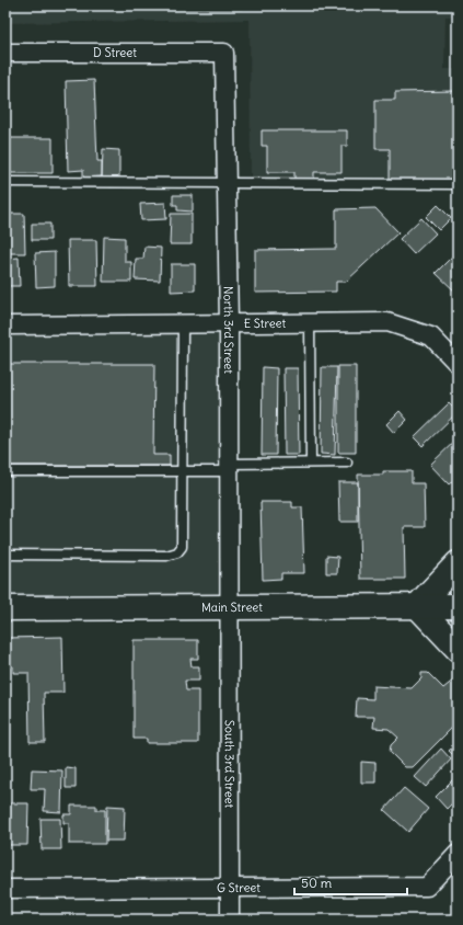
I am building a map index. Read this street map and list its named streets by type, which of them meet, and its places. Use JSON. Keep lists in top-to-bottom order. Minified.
{"streets":{"main road":["Main Street"],"street":["D Street","E Street","North 3rd Street","South 3rd Street","G Street"]},"crossings":[["D Street","North 3rd Street"],["E Street","North 3rd Street"],["North 3rd Street","Main Street"],["North 3rd Street","South 3rd Street"],["Main Street","South 3rd Street"],["South 3rd Street","G Street"]],"scale_bar":"50 m"}
